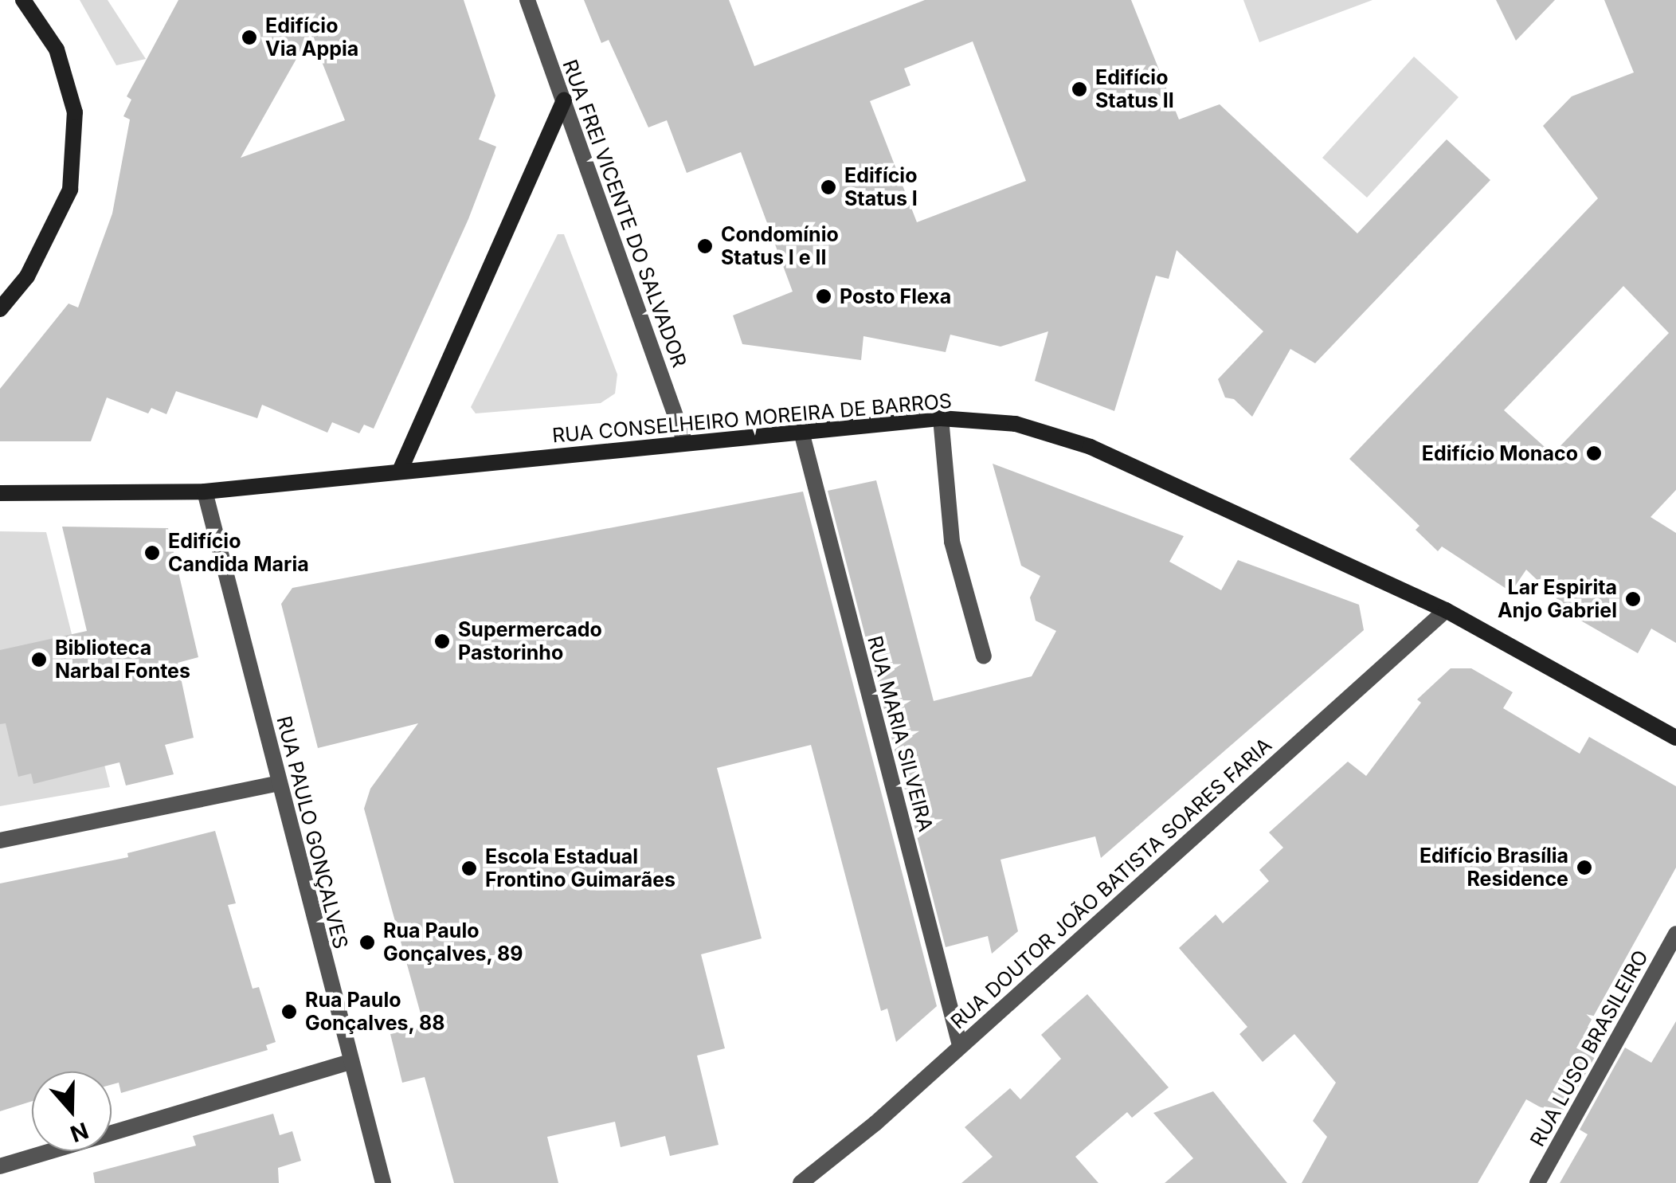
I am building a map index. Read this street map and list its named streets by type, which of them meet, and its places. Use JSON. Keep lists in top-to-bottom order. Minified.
{"streets":{"main road":["RUA CONSELHEIRO MOREIRA DE BARROS"],"street":["RUA FREI VICENTE DO SALVADOR","RUA MARIA SILVEIRA","RUA PAULO GONÇALVES","RUA DOUTOR JOÃO BATISTA SOARES FARIA","RUA LUSO BRASILEIRO"]},"crossings":[["RUA FREI VICENTE DO SALVADOR","RUA CONSELHEIRO MOREIRA DE BARROS"],["RUA CONSELHEIRO MOREIRA DE BARROS","RUA MARIA SILVEIRA"],["RUA CONSELHEIRO MOREIRA DE BARROS","RUA PAULO GONÇALVES"],["RUA CONSELHEIRO MOREIRA DE BARROS","RUA DOUTOR JOÃO BATISTA SOARES FARIA"],["RUA MARIA SILVEIRA","RUA DOUTOR JOÃO BATISTA SOARES FARIA"]],"places":["Edifício Via Appia","Edifício Status II","Edifício Status I","Condomínio Status I e II","Posto Flexa","Edifício Monaco","Edifício Candida Maria","Lar Espirita Anjo Gabriel","Supermercado Pastorinho","Biblioteca Narbal Fontes","Edifício Brasília Residence","Escola Estadual Frontino Guimarães","Rua Paulo Gonçalves, 89","Rua Paulo Gonçalves, 88"],"north":"bottom"}
